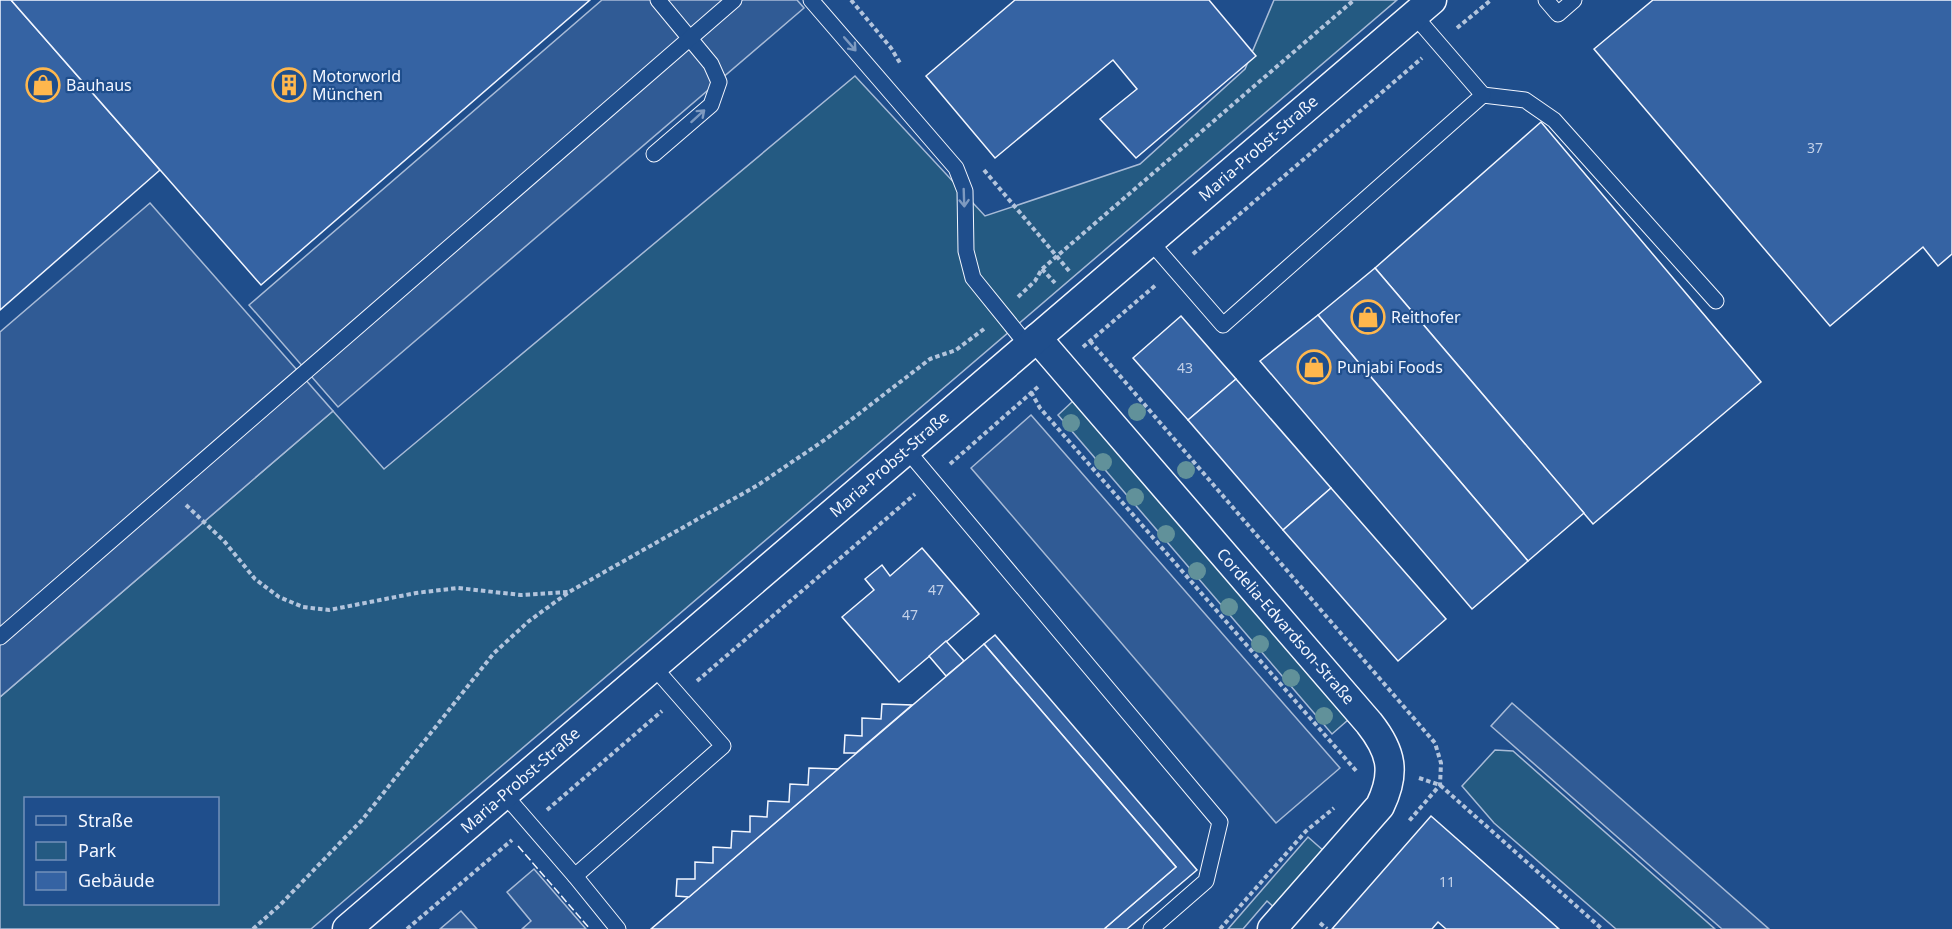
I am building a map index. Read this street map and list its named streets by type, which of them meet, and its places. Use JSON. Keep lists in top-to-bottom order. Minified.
{"streets":{"street":["Maria-Probst-Straße","Cordelia-Edvardson-Straße"]},"crossings":[["Maria-Probst-Straße","Cordelia-Edvardson-Straße"]],"places":{"shop":["Bauhaus","Reithofer","Punjabi Foods"],"building":["Motorworld München"]},"house_numbers":["37","43","47","47","11"],"legend":["Straße","Park","Gebäude"]}
